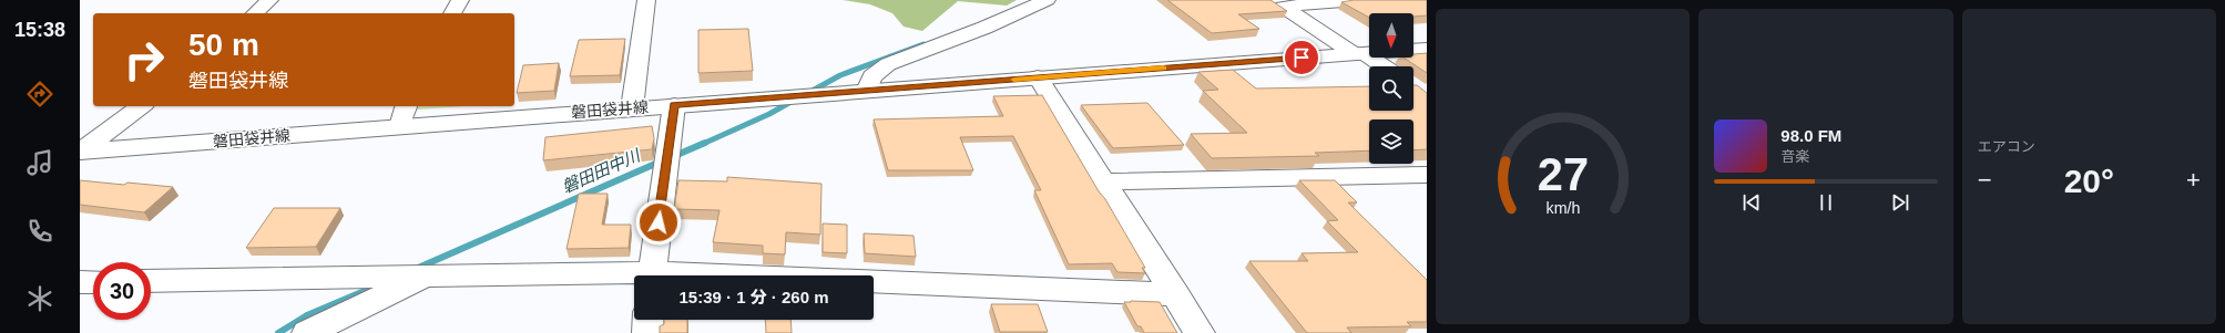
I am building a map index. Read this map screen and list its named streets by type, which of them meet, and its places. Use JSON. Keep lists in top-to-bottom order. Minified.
{"streets":{"street":["磐田袋井線"]},"water":["磐田田中川"],"north":"bottom","page":{"tabs":"15:38","tile":"エアコン","turn":["50 m","磐田袋井線"],"song":["98.0 FM","音楽"],"heat":["−","20°","+"],"limit":"30","trip":"15:39 · 1 分 · 260 m","gauge":["27","km/h"]}}
